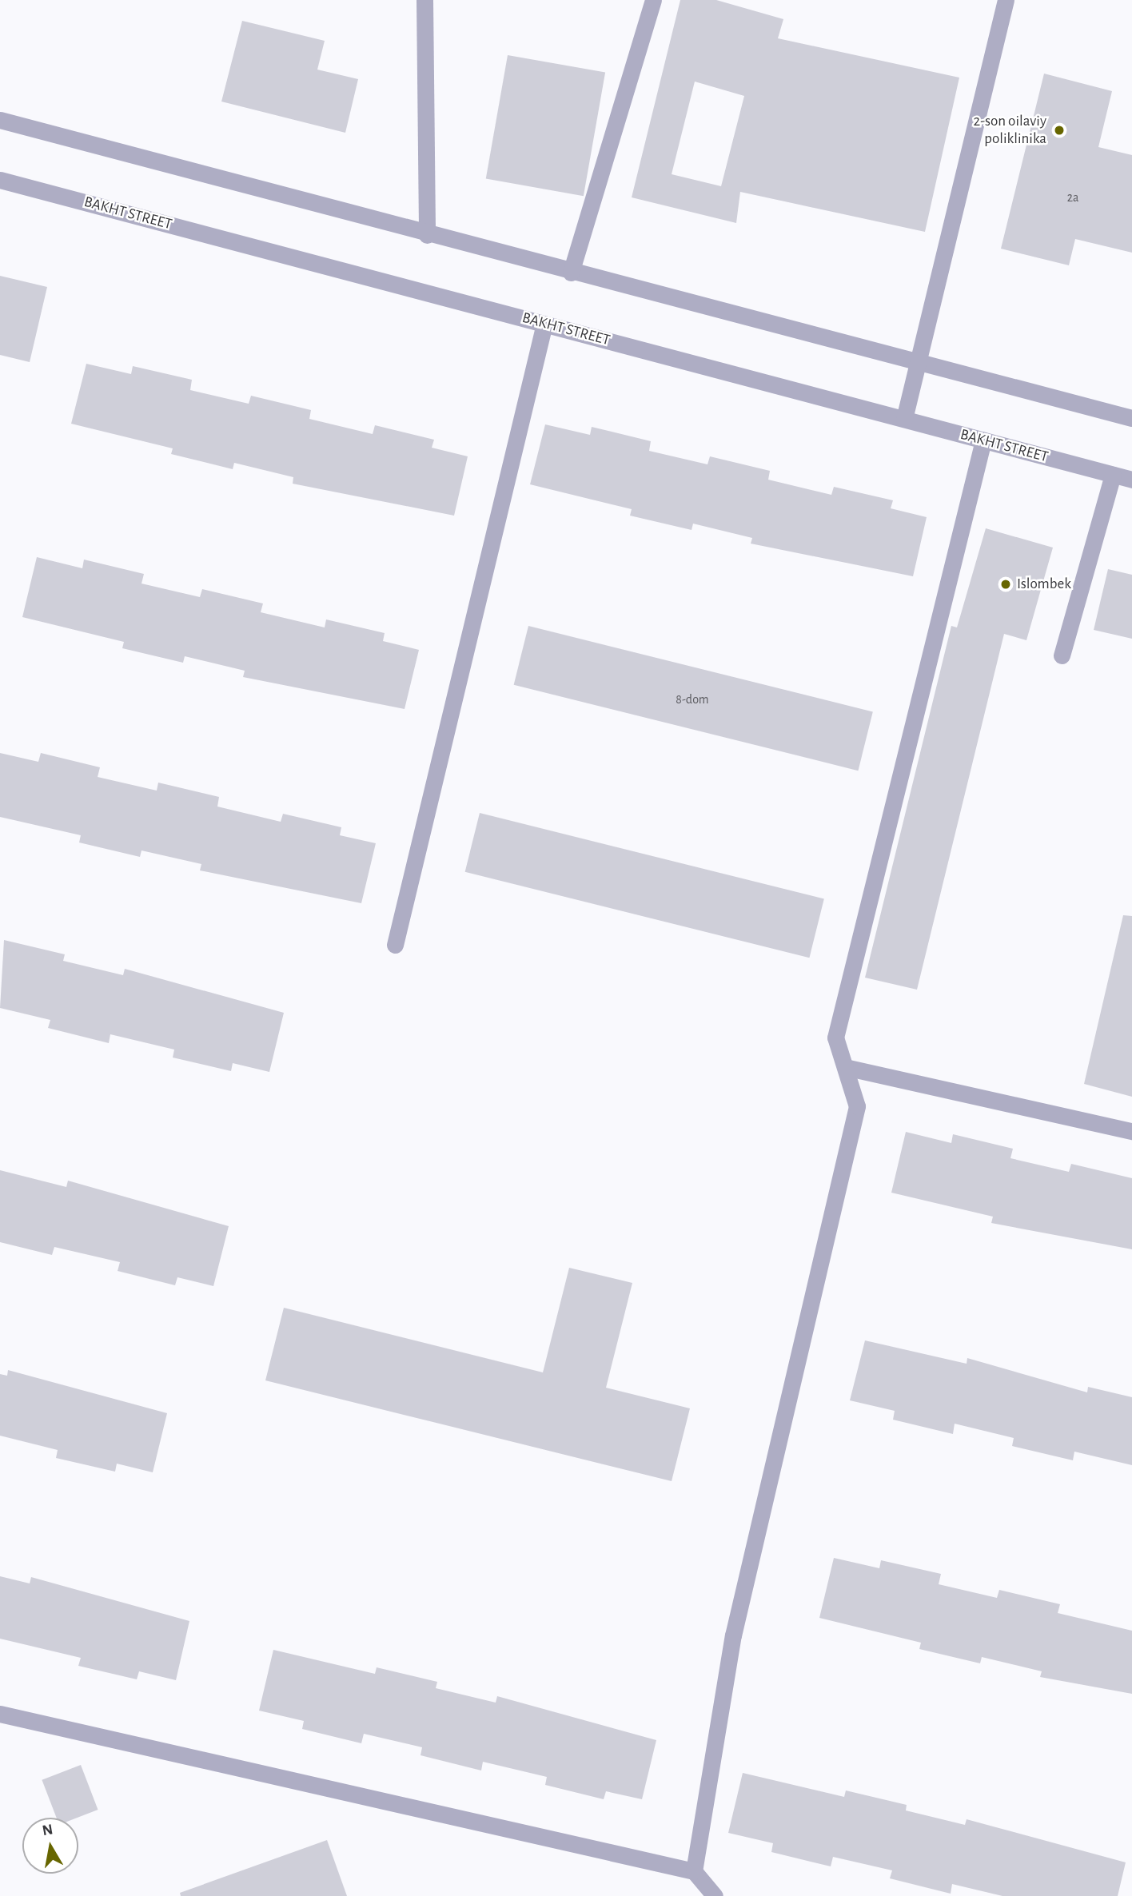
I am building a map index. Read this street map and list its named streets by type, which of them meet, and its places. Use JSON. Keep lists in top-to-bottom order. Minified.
{"streets":{"street":["BAKHT STREET"]},"places":["2-son oilaviy poliklinika","Islombek"],"house_numbers":["2a","8-dom"],"north":"top"}
